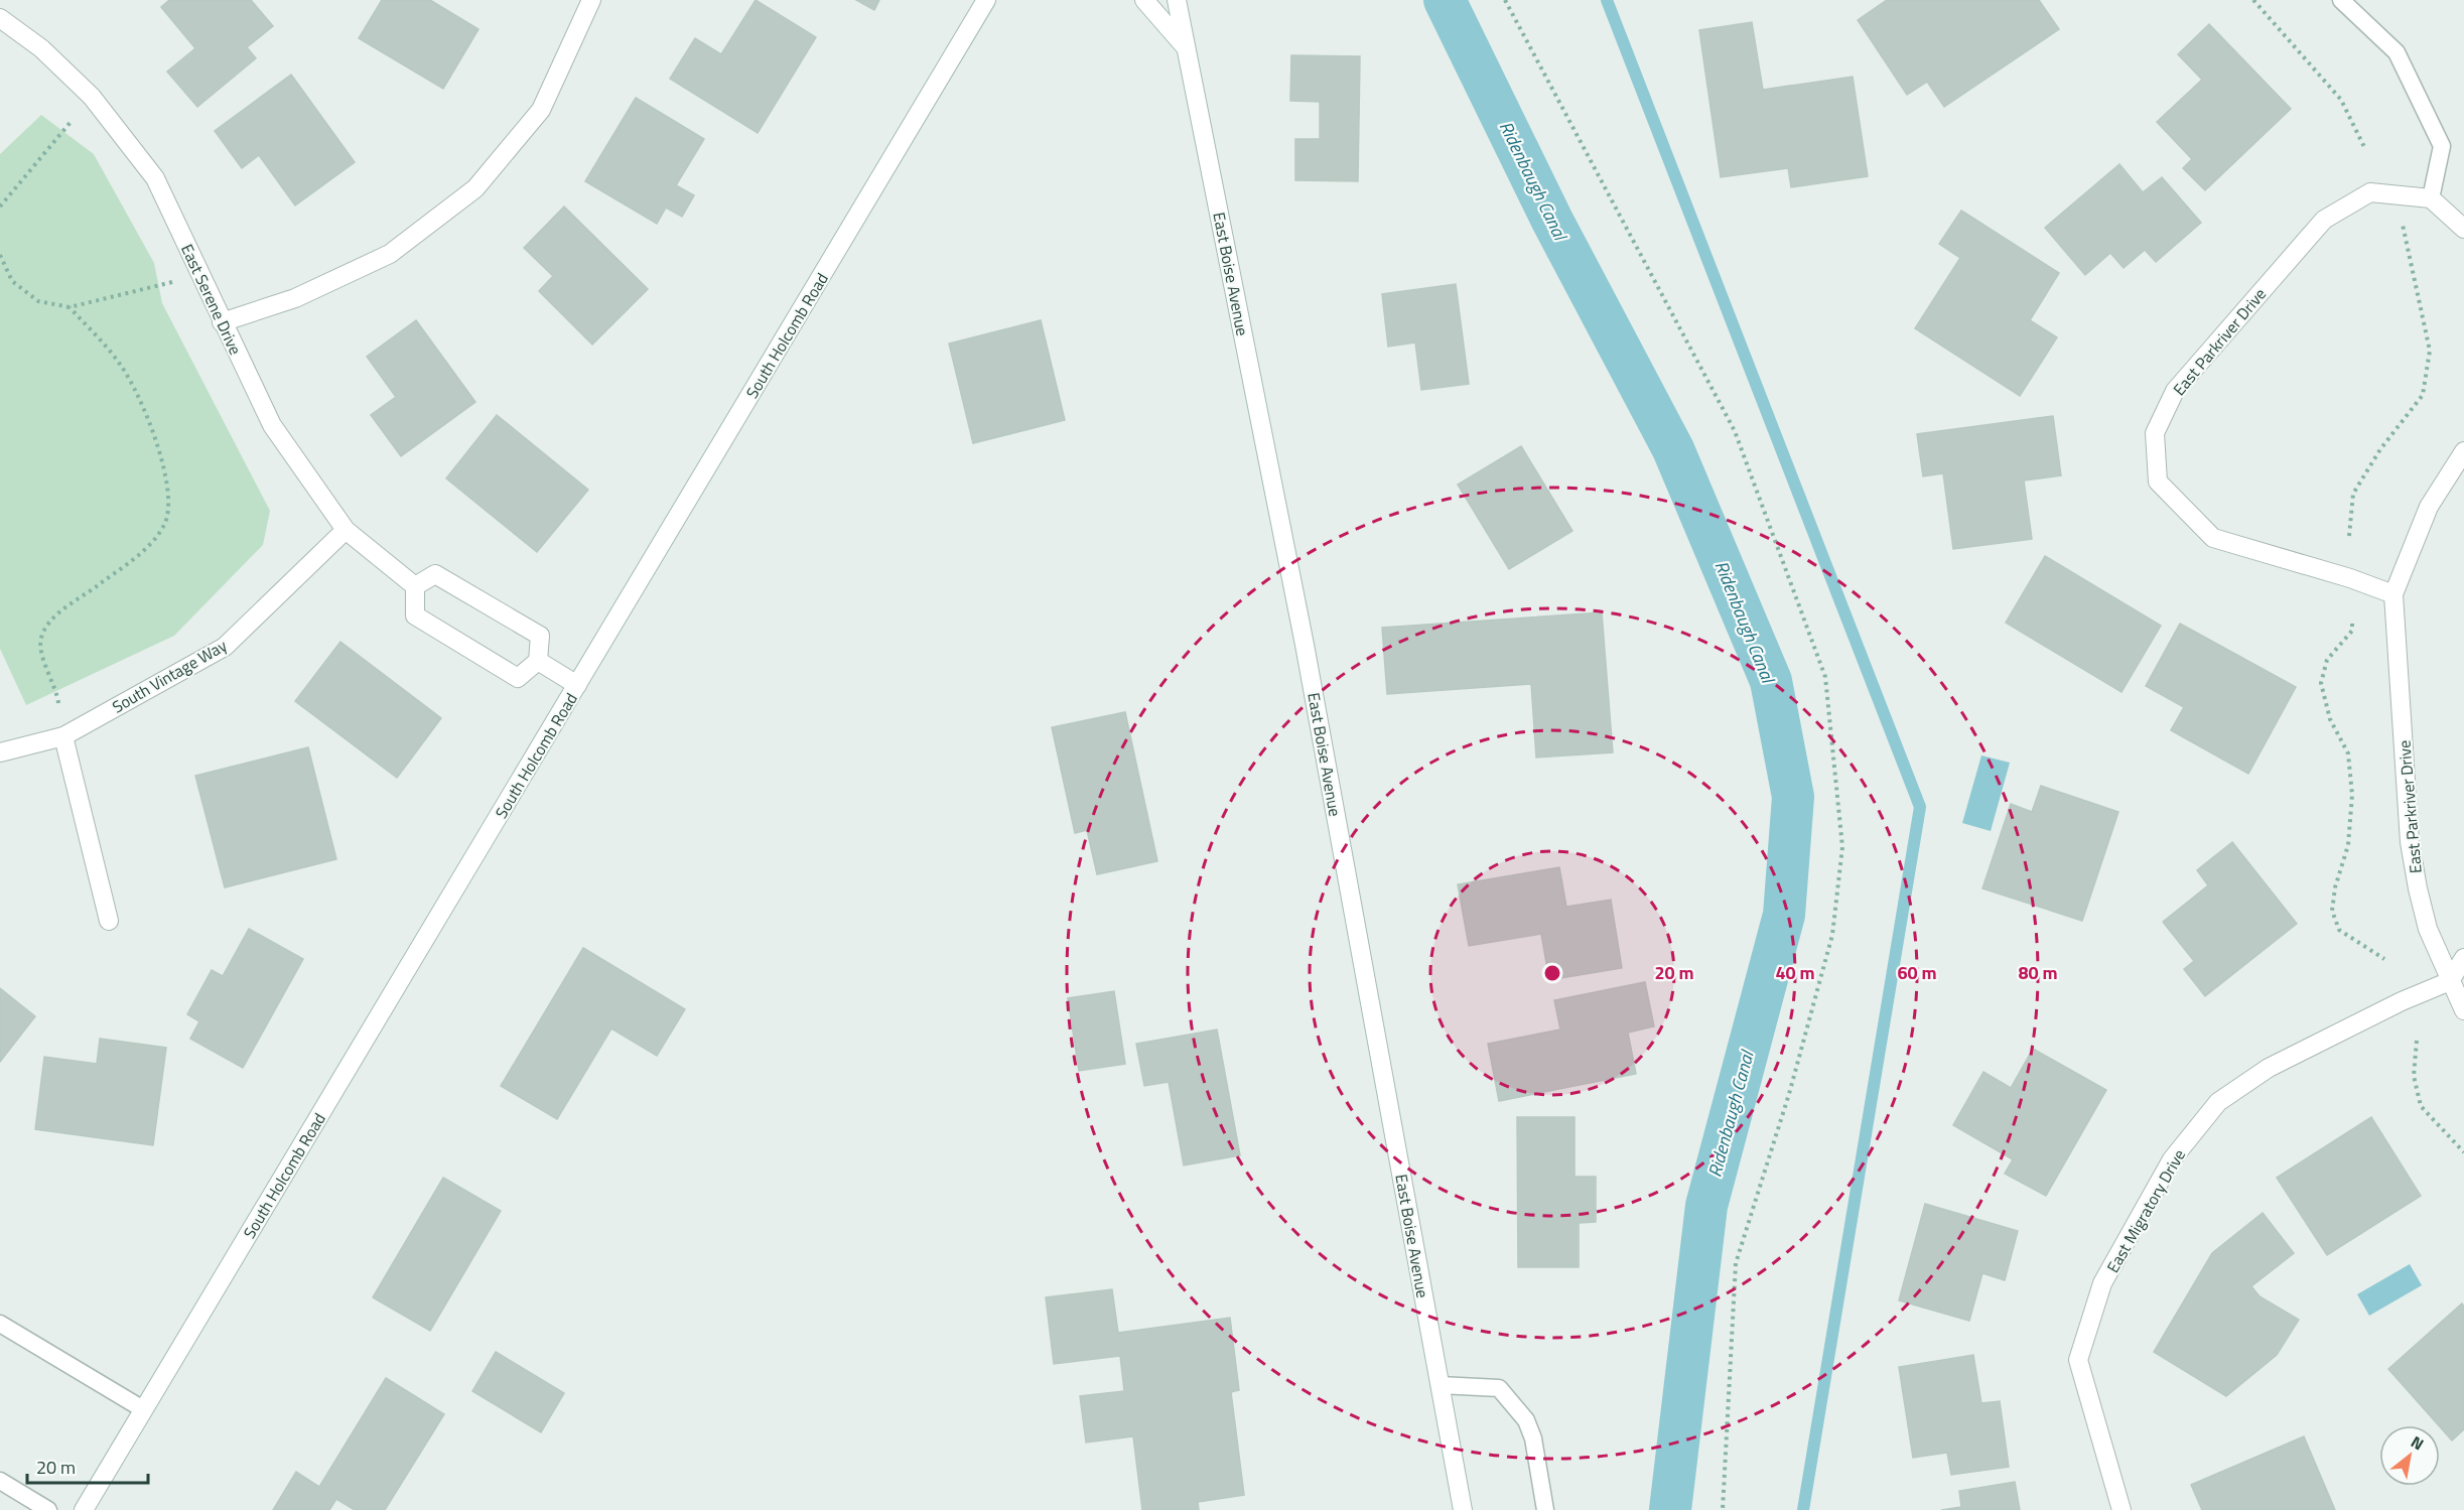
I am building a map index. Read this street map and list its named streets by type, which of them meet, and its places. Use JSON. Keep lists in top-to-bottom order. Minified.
{"streets":{"street":["East Boise Avenue","East Serene Drive","South Holcomb Road","East Parkriver Drive","South Vintage Way","East Migratory Drive"]},"crossings":[["East Serene Drive","South Vintage Way"],["East Parkriver Drive","East Migratory Drive"]],"water":["Ridenbaugh Canal"],"scale_bar":"20 m","north":"top right","rings":["20 m","40 m","60 m","80 m"]}
